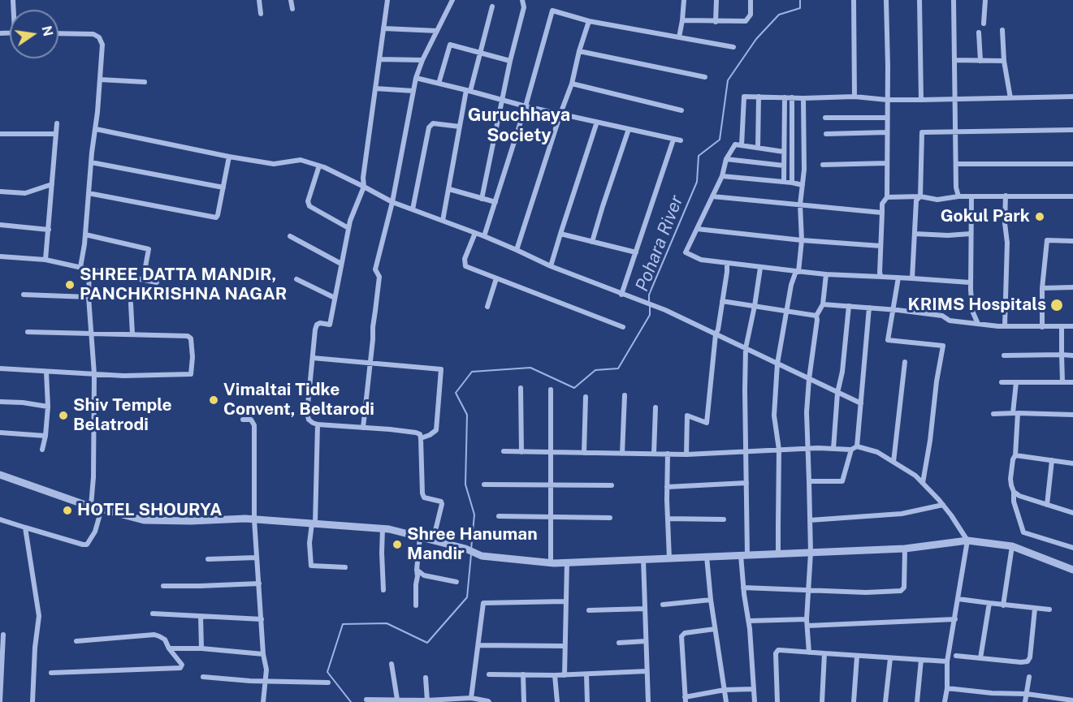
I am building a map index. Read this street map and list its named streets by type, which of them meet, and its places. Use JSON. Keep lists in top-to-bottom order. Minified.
{"districts":["Guruchhaya Society"],"water":["Pohara River"],"places":["Gokul Park","SHREE DATTA MANDIR, PANCHKRISHNA NAGAR","KRIMS Hospitals","Vimaltai Tidke Convent, Beltarodi","Shiv Temple Belatrodi","HOTEL SHOURYA","Shree Hanuman Mandir"],"north":"right"}
